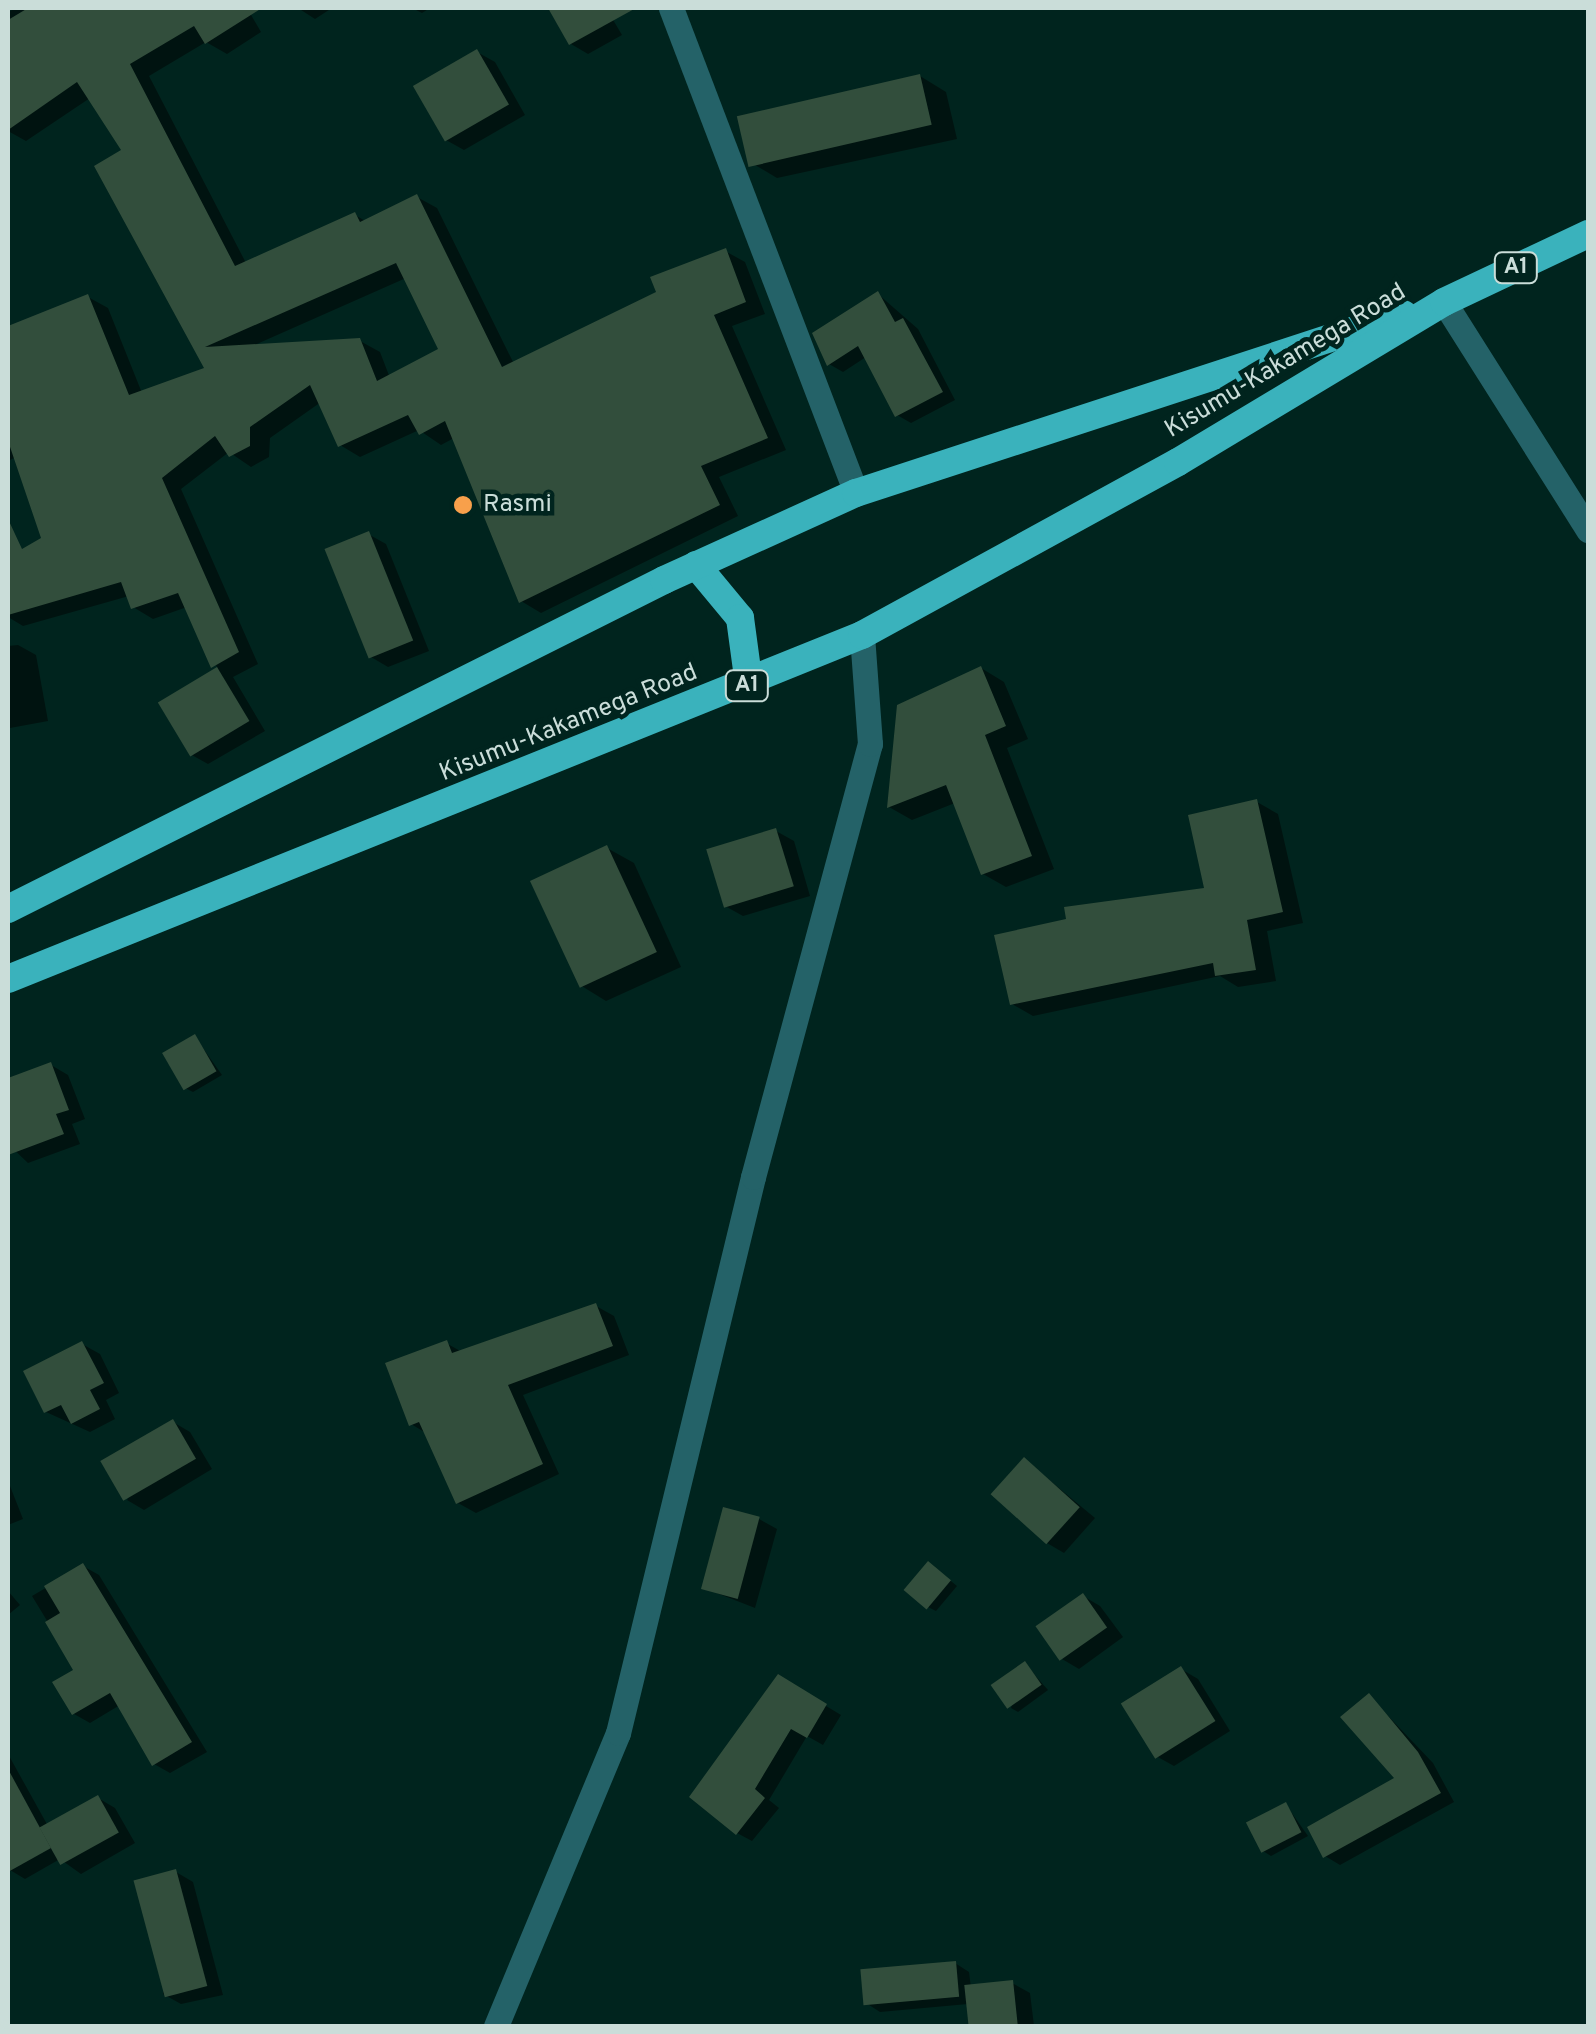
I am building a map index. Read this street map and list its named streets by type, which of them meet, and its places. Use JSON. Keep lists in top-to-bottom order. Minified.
{"streets":{"highway":["A1","Kisumu-Kakamega Road"]},"places":["Rasmi"]}
